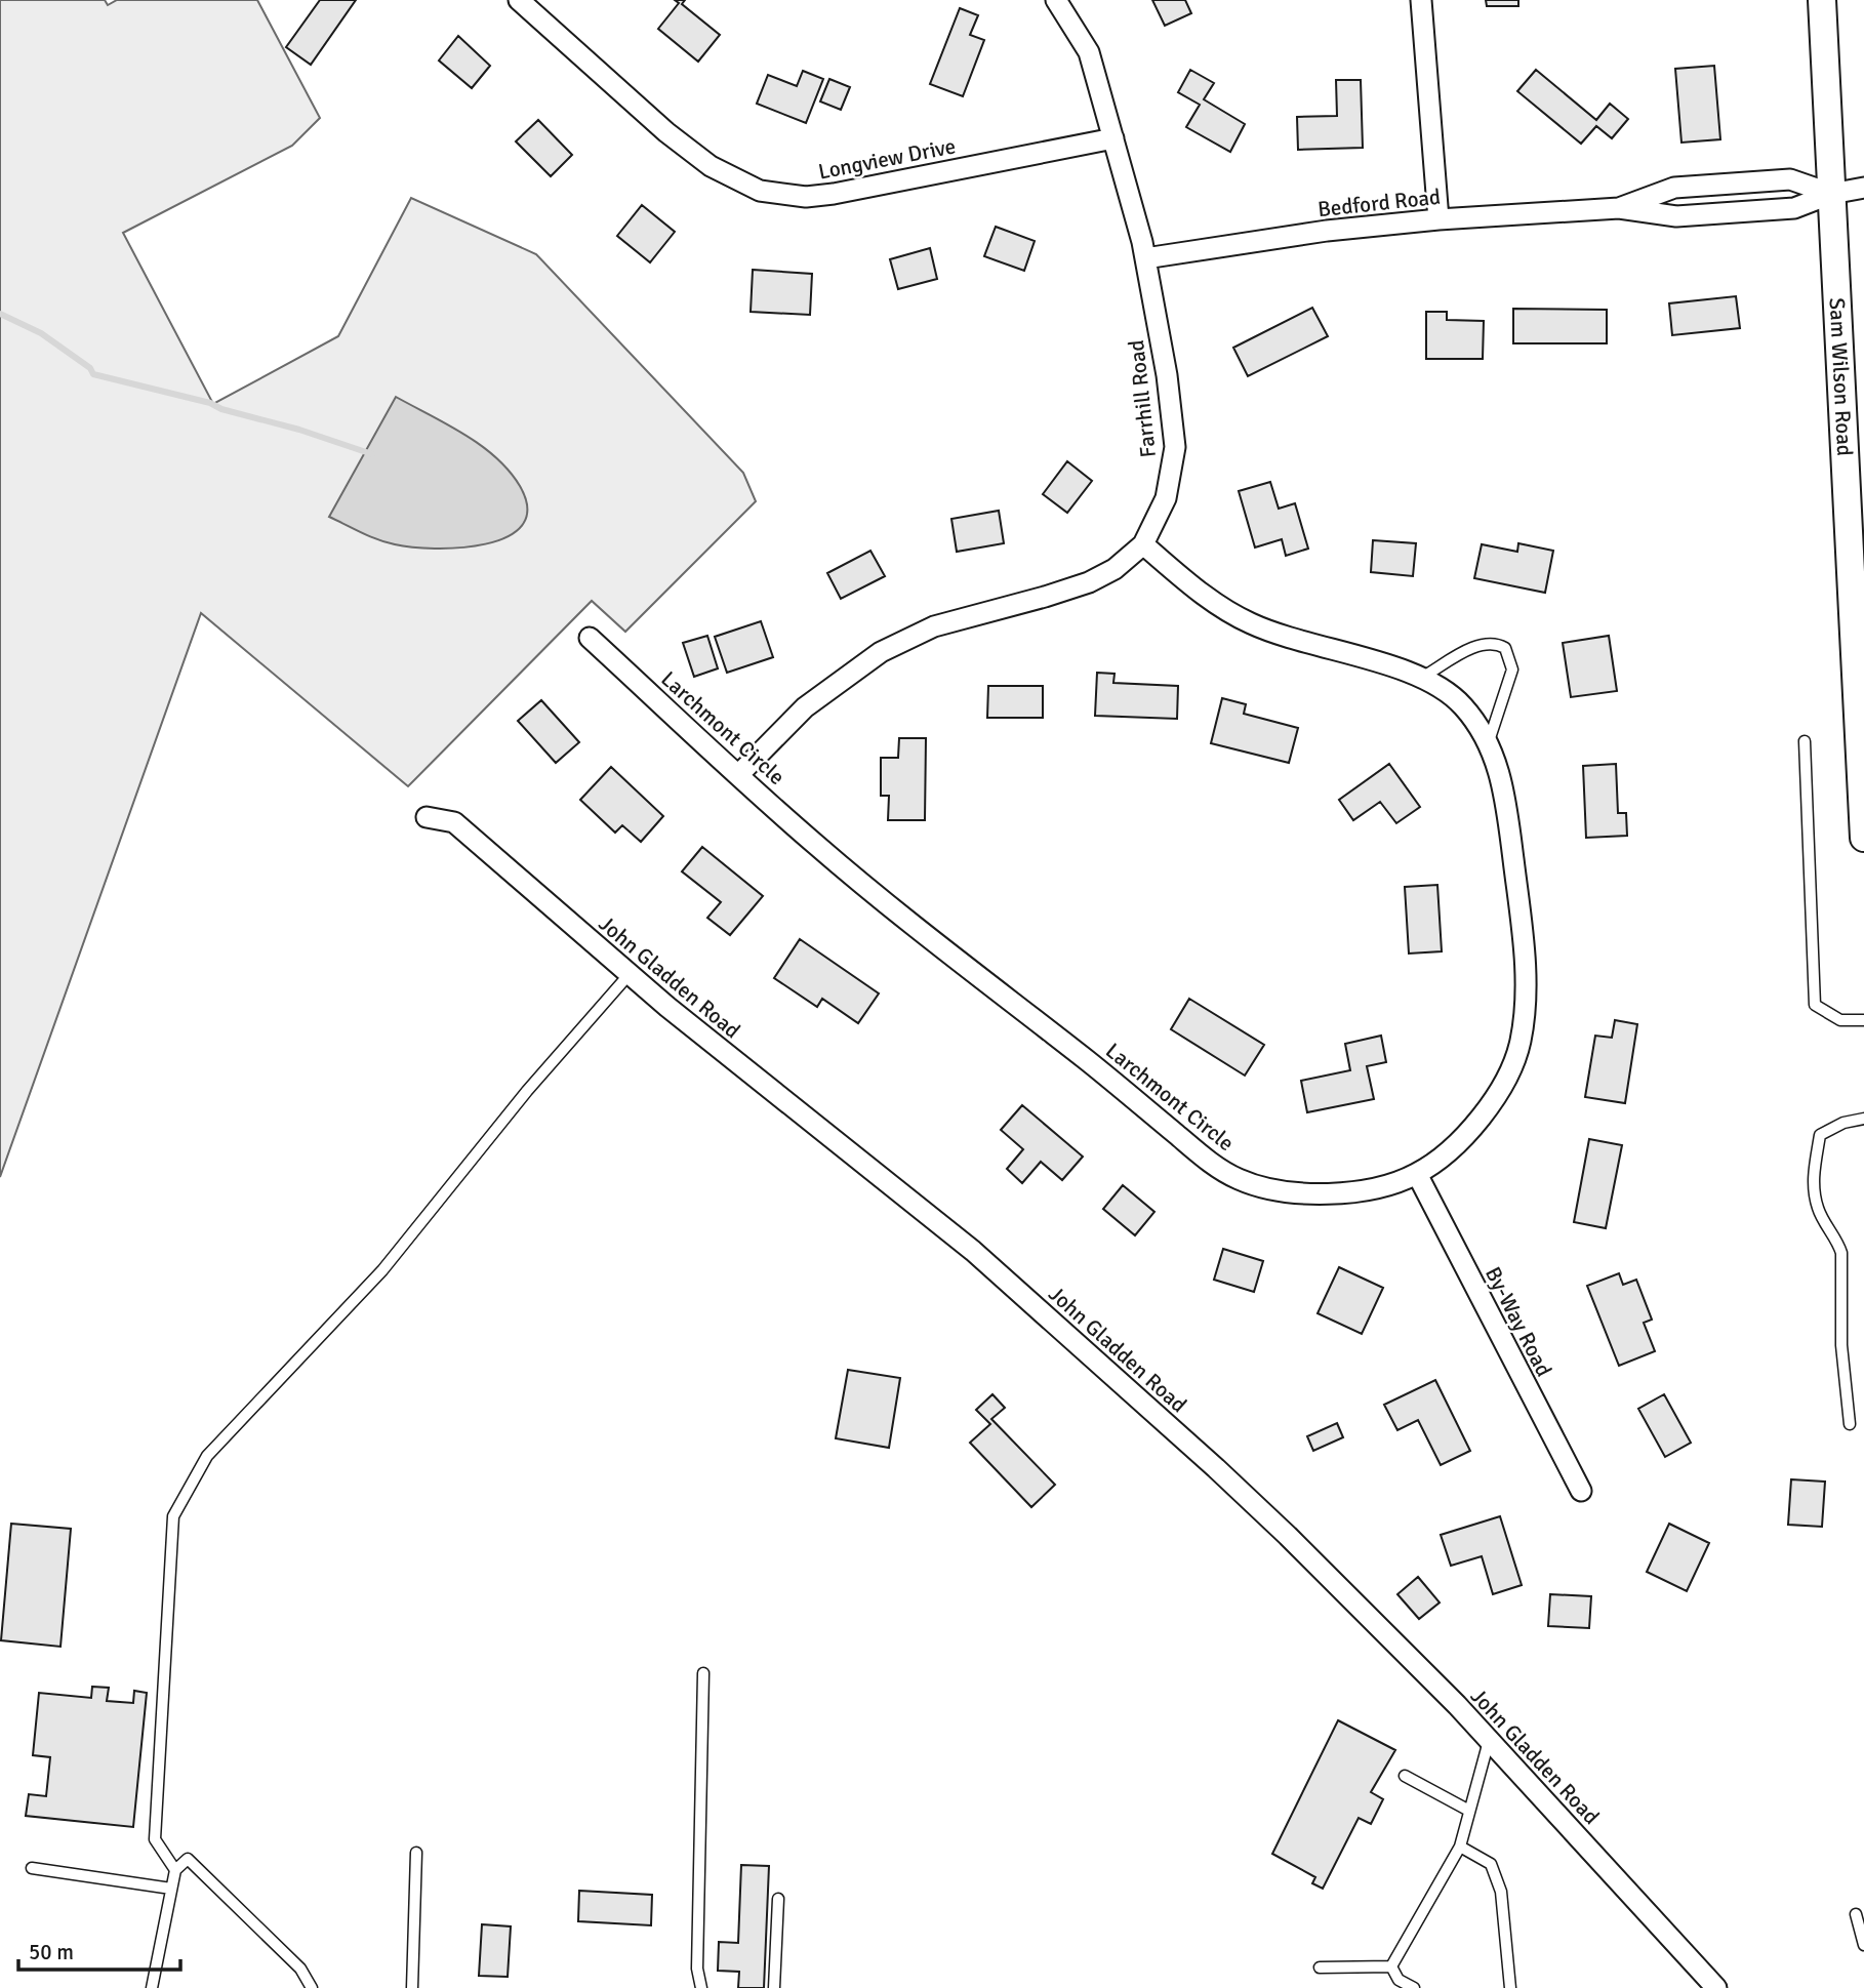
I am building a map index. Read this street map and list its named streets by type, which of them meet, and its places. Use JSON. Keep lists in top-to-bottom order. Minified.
{"streets":{"street":["Longview Drive","Bedford Road","Sam Wilson Road","Farrhill Road","Larchmont Circle","John Gladden Road","By-Way Road"]},"crossings":[["Longview Drive","Farrhill Road"],["Bedford Road","Sam Wilson Road"],["Bedford Road","Farrhill Road"],["Farrhill Road","Larchmont Circle"],["Larchmont Circle","By-Way Road"]],"scale_bar":"50 m"}
